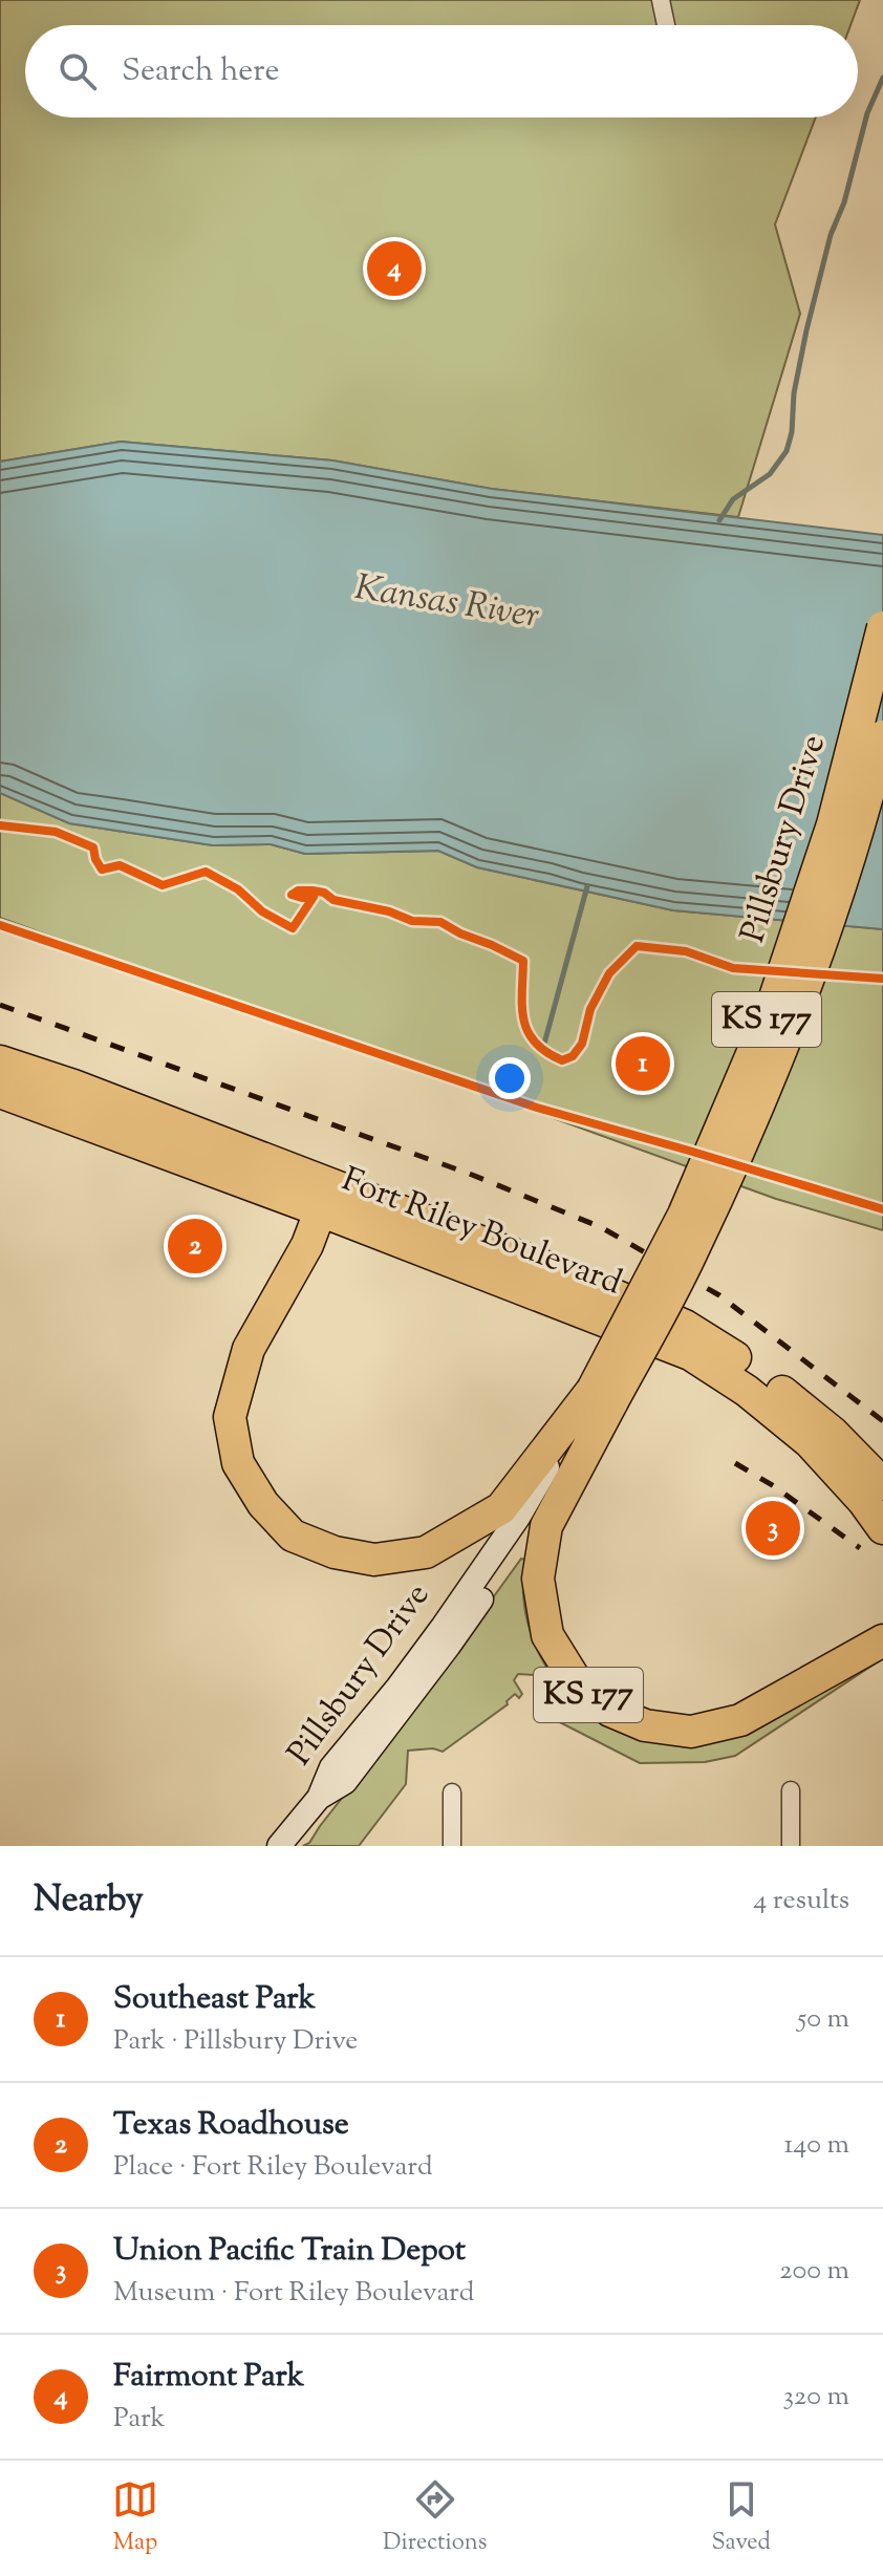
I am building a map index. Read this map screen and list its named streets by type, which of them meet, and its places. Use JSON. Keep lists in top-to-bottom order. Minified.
{"streets":{"highway":["Pillsbury Drive","KS 177","Fort Riley Boulevard"]},"crossings":[["Pillsbury Drive","KS 177"],["KS 177","Fort Riley Boulevard"]],"water":["Kansas River"],"page":{"search":"Search here","pins":["4","1","2","3"],"heading":["Nearby","4 results"],"list":[{"mark":"1","name":"Southeast Park","note":"Park · Pillsbury Drive","value":"50 m"},{"mark":"2","name":"Texas Roadhouse","note":"Place · Fort Riley Boulevard","value":"140 m"},{"mark":"3","name":"Union Pacific Train Depot","note":"Museum · Fort Riley Boulevard","value":"200 m"},{"mark":"4","name":"Fairmont Park","note":"Park","value":"320 m"}],"nav":["Map","Directions","Saved"]}}
